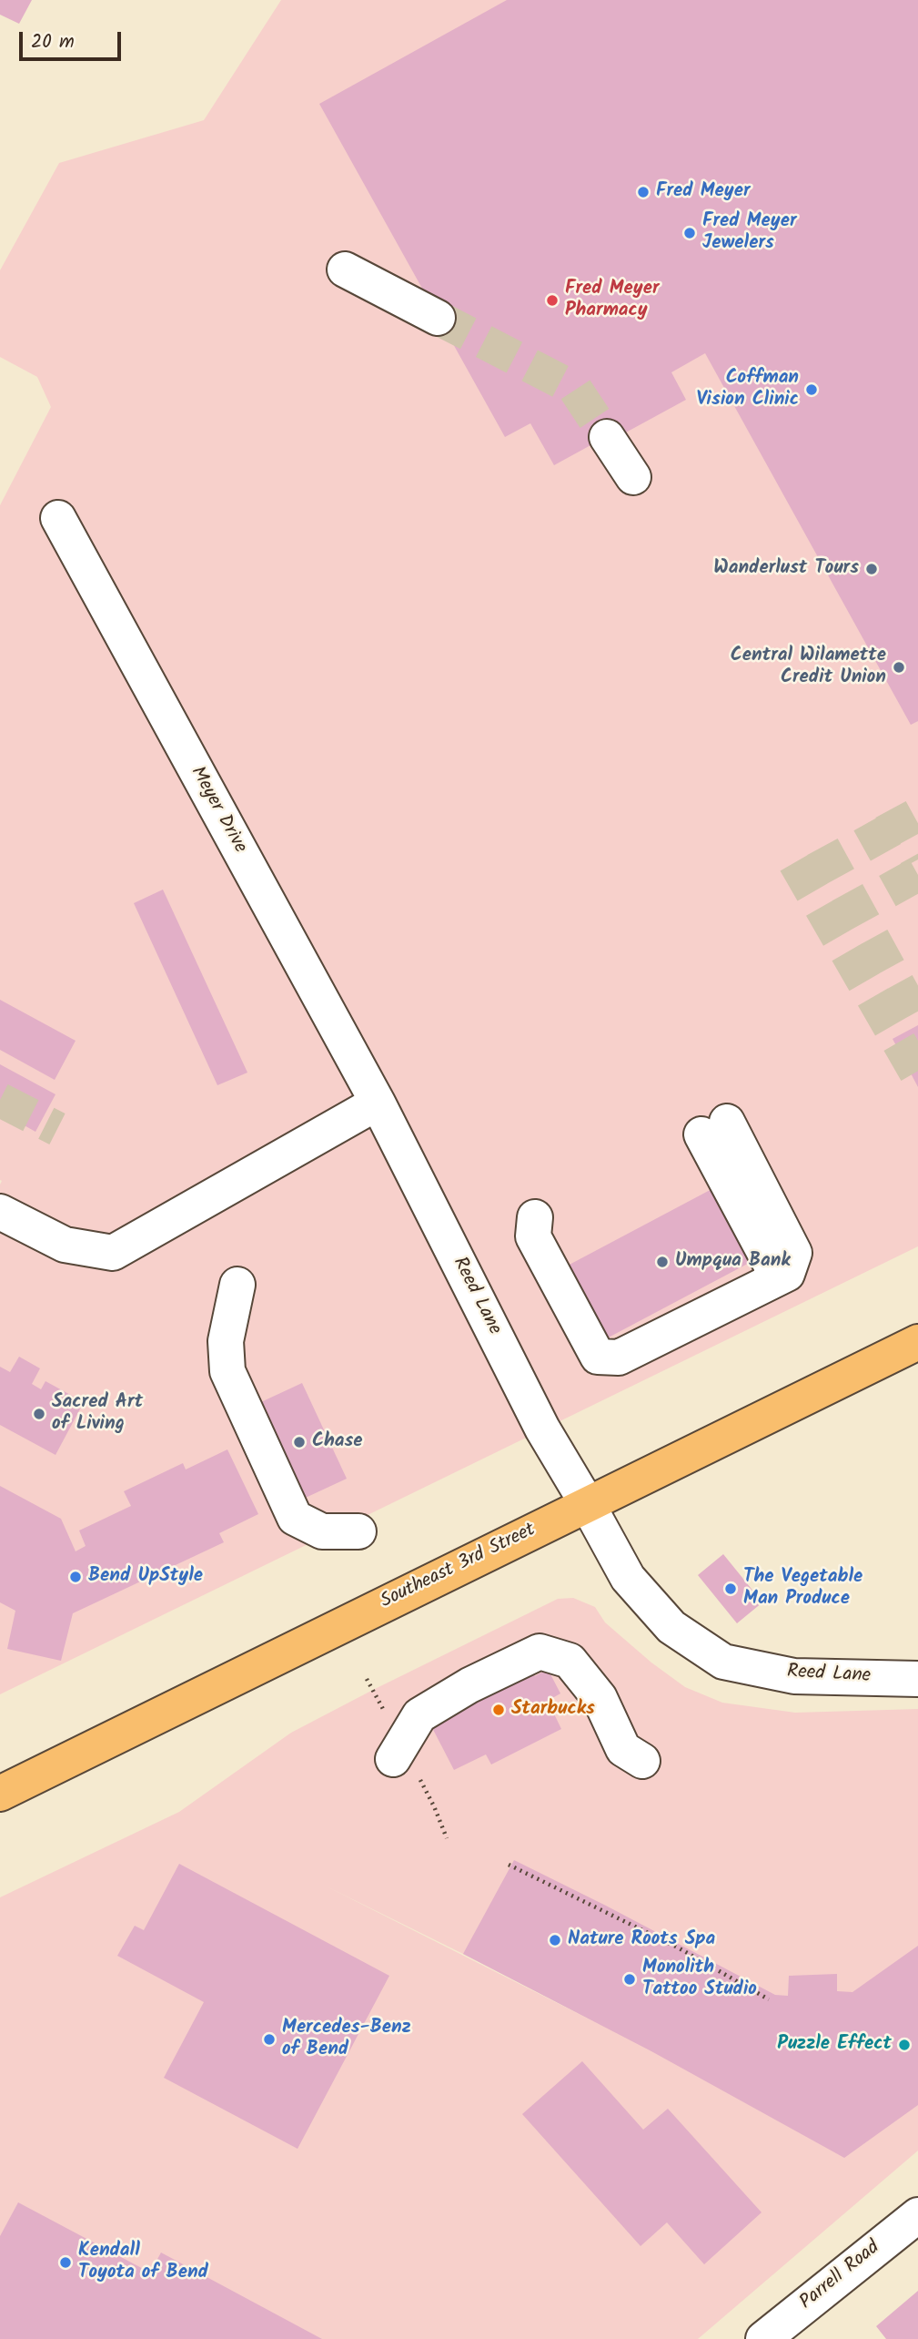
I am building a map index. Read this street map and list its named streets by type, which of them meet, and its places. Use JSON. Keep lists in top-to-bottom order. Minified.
{"streets":{"main road":["Southeast 3rd Street"],"street":["Meyer Drive","Reed Lane","Parrell Road"]},"crossings":[["Meyer Drive","Reed Lane"],["Reed Lane","Southeast 3rd Street"]],"places":["Fred Meyer","Fred Meyer Jewelers","Fred Meyer Pharmacy","Coffman Vision Clinic","Wanderlust Tours","Central Wilamette Credit Union","Umpqua Bank","Sacred Art of Living","Chase","Bend UpStyle","The Vegetable Man Produce","Starbucks","Nature Roots Spa","Monolith Tattoo Studio","Mercedes-Benz of Bend","Puzzle Effect","Kendall Toyota of Bend"],"scale_bar":"20 m"}
